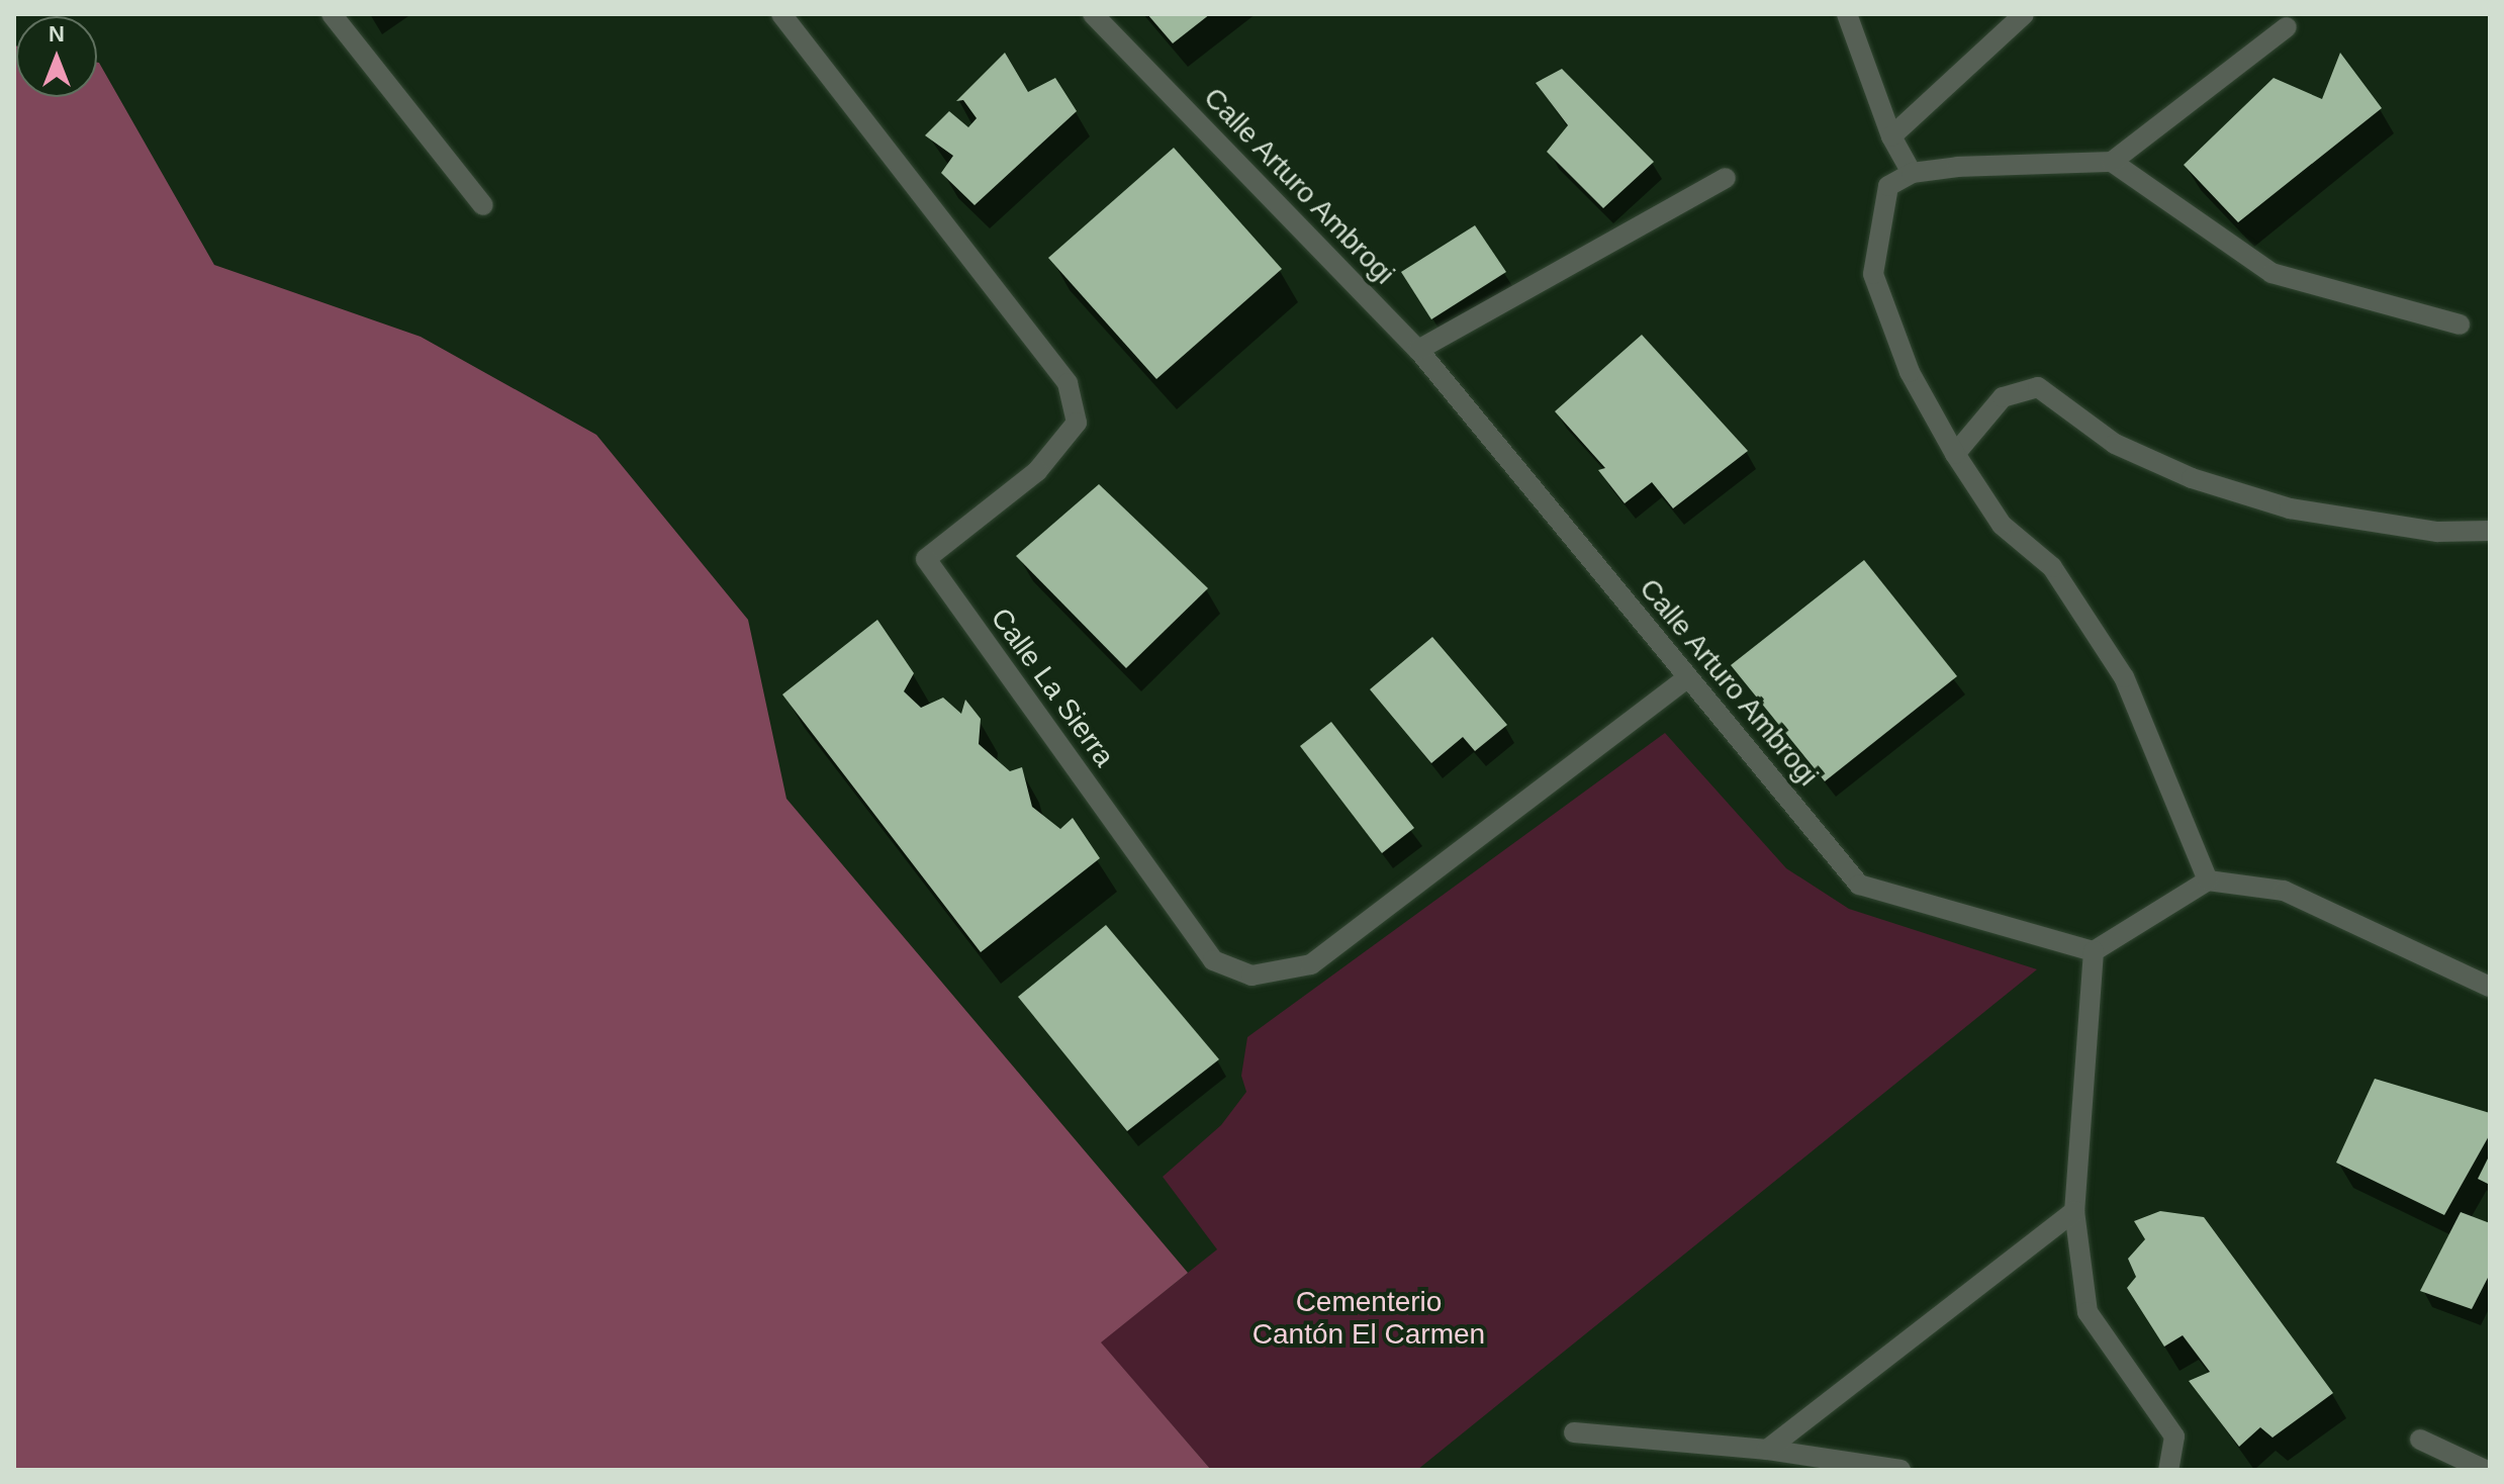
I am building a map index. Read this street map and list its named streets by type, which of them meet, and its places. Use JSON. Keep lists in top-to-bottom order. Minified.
{"streets":{"street":["Calle Arturo Ambrogi","Calle La Sierra"]},"crossings":[["Calle Arturo Ambrogi","Calle La Sierra"]],"parks":["Cementerio Cantón El Carmen"],"north":"top"}
